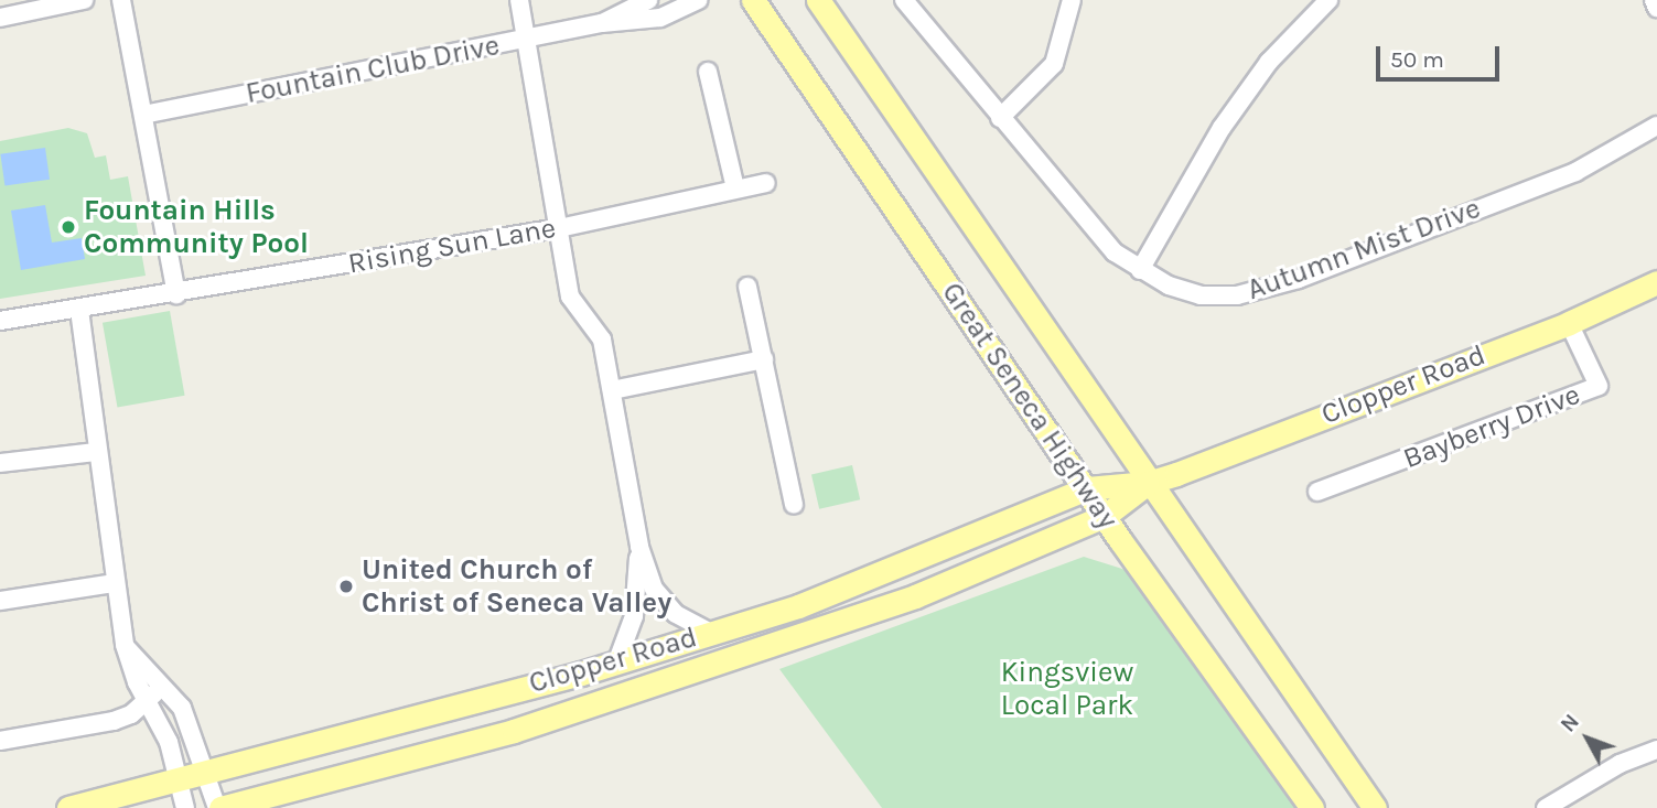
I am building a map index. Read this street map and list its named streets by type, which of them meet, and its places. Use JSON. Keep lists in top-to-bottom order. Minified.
{"streets":{"main road":["Clopper Road","Great Seneca Highway"],"street":["Fountain Club Drive","Rising Sun Lane","Autumn Mist Drive","Bayberry Drive"]},"crossings":[["Clopper Road","Great Seneca Highway"],["Clopper Road","Bayberry Drive"]],"parks":["Kingsview Local Park"],"places":["Fountain Hills Community Pool","United Church of Christ of Seneca Valley"],"scale_bar":"50 m","north":"top left"}
